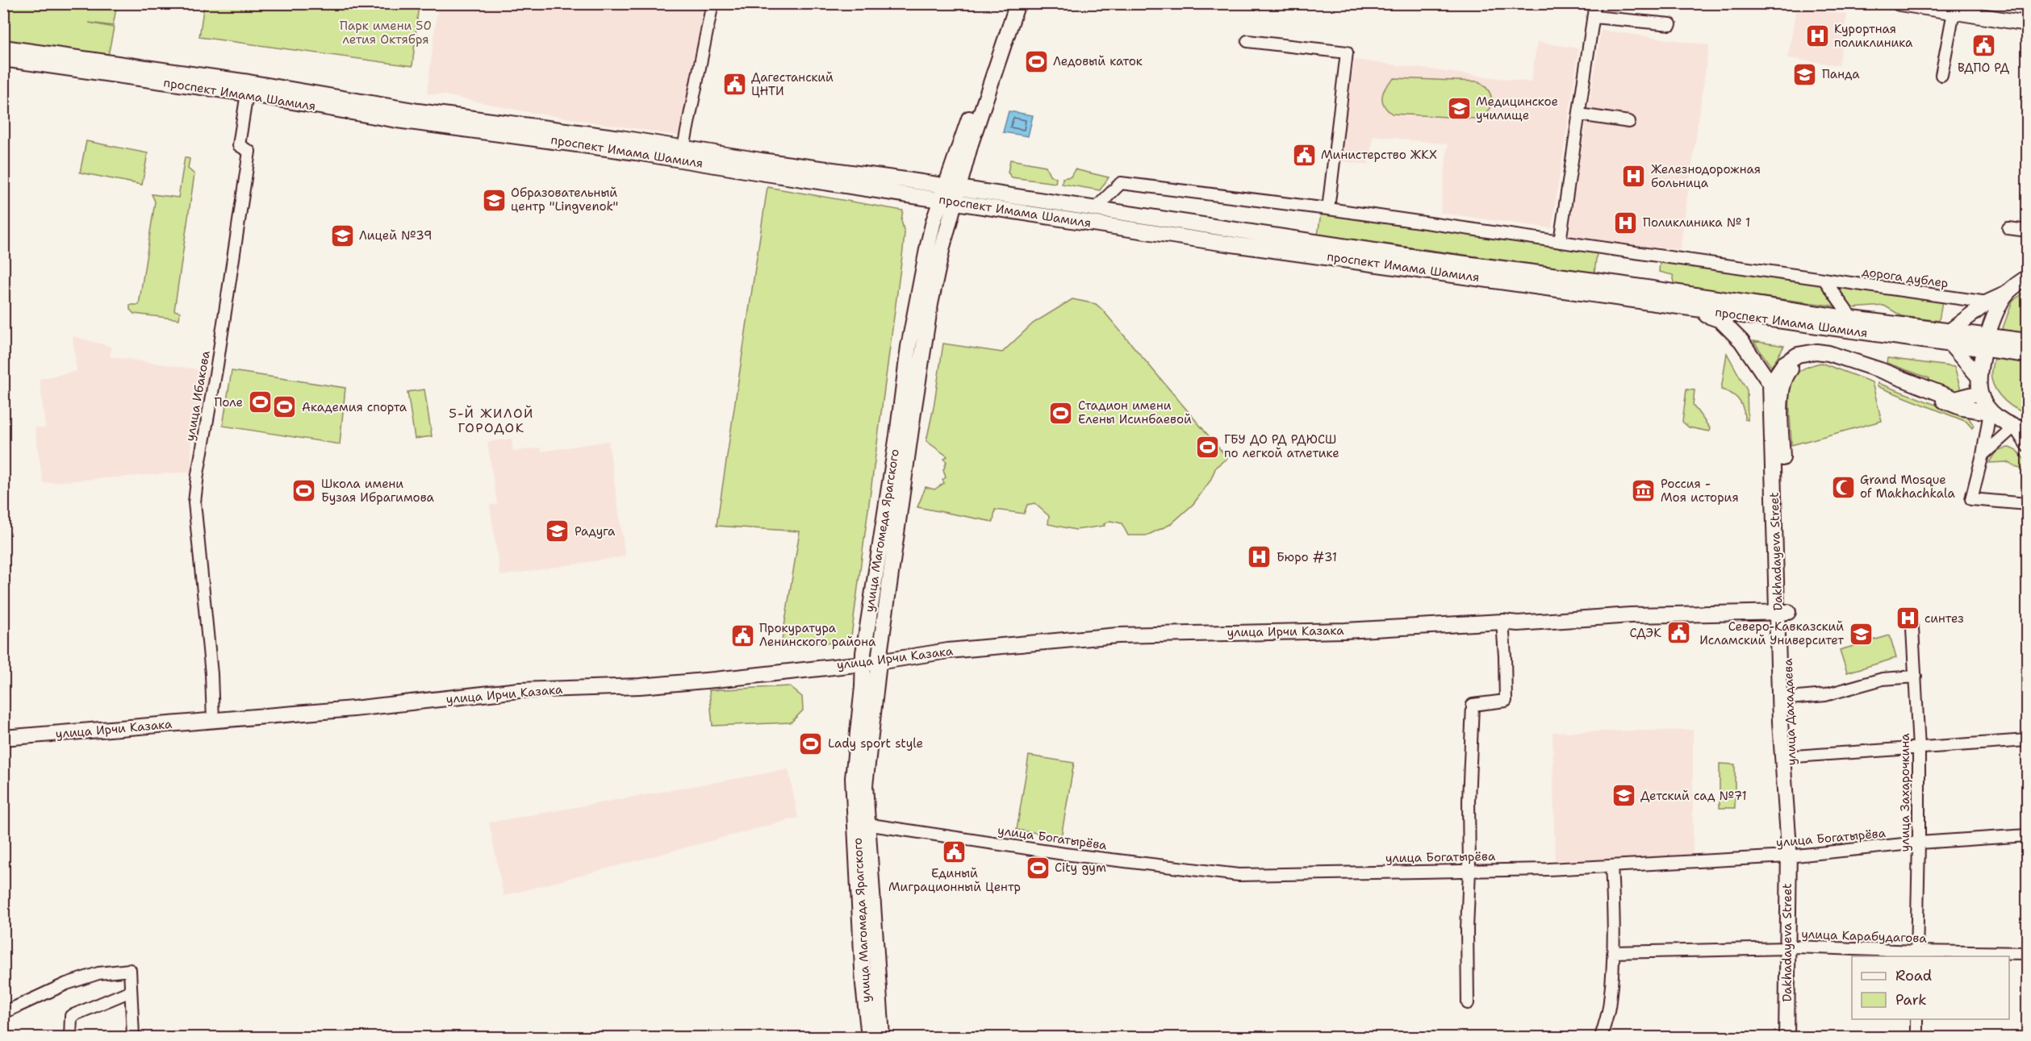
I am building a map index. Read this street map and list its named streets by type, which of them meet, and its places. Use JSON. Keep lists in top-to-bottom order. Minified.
{"streets":{"main road":["проспект Имама Шамиля","улица Магомеда Ярагского","Dakhadayeva Street","улица Ирчи Казака","улица Дахадаева"],"street":["дорога дублер","улица Ибакова","улица Захарочкина","улица Богатырёва","улица Карабудагова"]},"crossings":[["проспект Имама Шамиля","дорога дублер"],["проспект Имама Шамиля","улица Ибакова"],["проспект Имама Шамиля","улица Магомеда Ярагского"],["улица Ибакова","улица Ирчи Казака"],["улица Магомеда Ярагского","улица Ирчи Казака"],["улица Магомеда Ярагского","улица Богатырёва"],["Dakhadayeva Street","улица Ирчи Казака"],["Dakhadayeva Street","улица Дахадаева"],["Dakhadayeva Street","улица Карабудагова"],["улица Ирчи Казака","улица Дахадаева"],["улица Дахадаева","улица Богатырёва"],["улица Дахадаева","улица Карабудагова"],["улица Захарочкина","улица Богатырёва"],["улица Захарочкина","улица Карабудагова"]],"districts":["5-Й ЖИЛОЙ ГОРОДОК"],"parks":["Парк имени 50 летия Октября"],"places":{"hospital":["Курортная поликлиника","Железнодорожная больница","Поликлиника № 1","Бюро #31","синтез"],"public building":["ВДПО РД","Дагестанский ЦНТИ","Министерство ЖКХ","СДЭК","Прокуратура Ленинского района","Единый Миграционный Центр"],"sports":["Ледовый каток","Поле","Академия спорта","Стадион имени Елены Исинбаевой","ГБУ ДО РД РДЮСШ по легкой атлетике","Школа имени Бузая Ибрагимова","Lady sport style","City gym"],"school or university":["Панда","Медицинское училище","Образовательный центр \"Lingvenok\"","Лицей №39","Радуга","Северо-Кавказский Исламский Университет","Детский сад №71"],"mosque":["Grand Mosque of Makhachkala"],"museum":["Россия - Моя история"]},"legend":["Road","Park"]}
